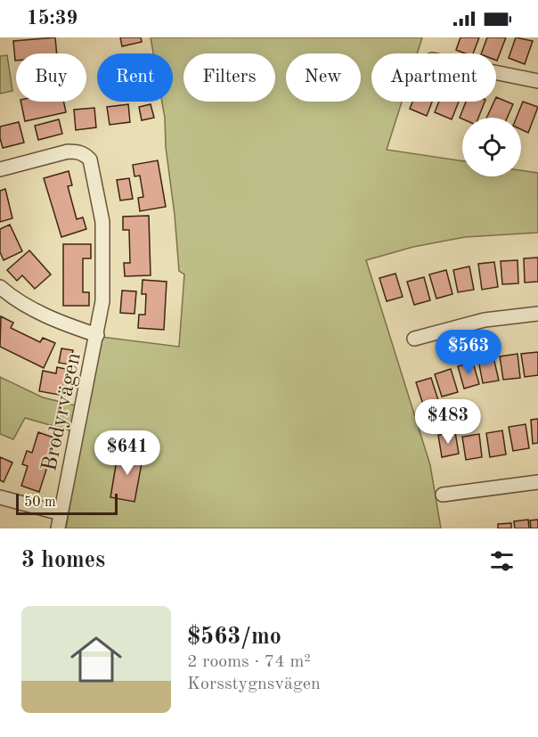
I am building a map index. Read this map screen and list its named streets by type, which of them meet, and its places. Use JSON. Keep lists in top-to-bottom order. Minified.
{"streets":{"street":["Brodyrvägen"]},"scale_bar":"50 m","page":{"status":"15:39","chip":["Buy","Rent","Filters","New","Apartment"],"price":["$563","$483","$641"],"scale":"50 m","heading":"3 homes","list":[{"name":"$563/mo","note":"2 rooms · 74 m² · Korsstygnsvägen"}]}}
